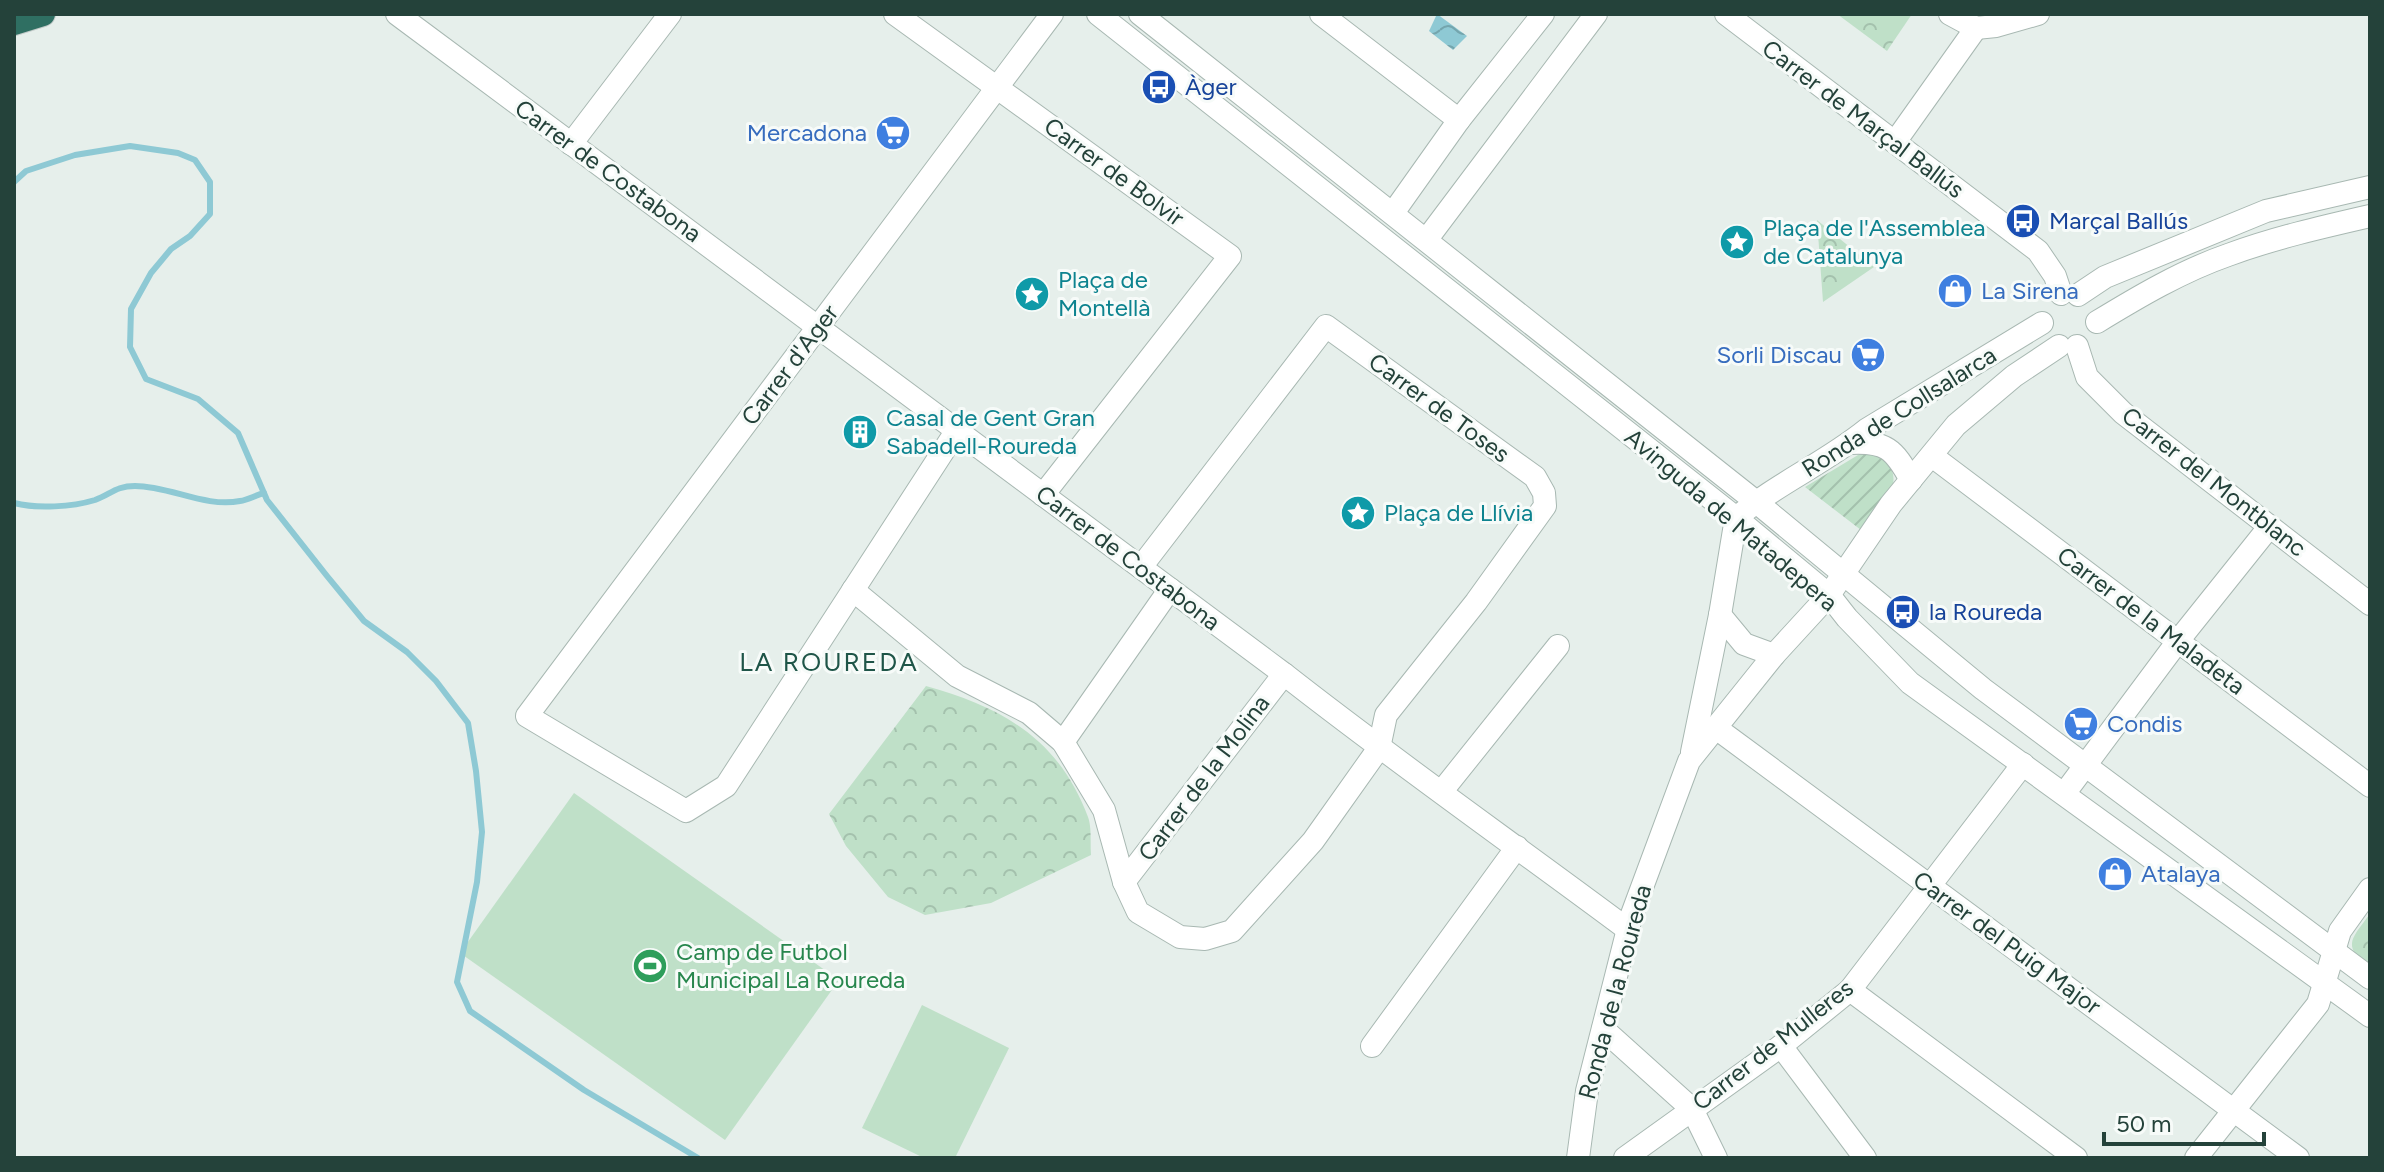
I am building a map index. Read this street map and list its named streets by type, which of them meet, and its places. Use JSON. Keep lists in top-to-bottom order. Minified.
{"streets":{"street":["Carrer de Marçal Ballús","Carrer de Costabona","Carrer de Bolvir","Carrer d'Ager","Carrer de Toses","Ronda de Collsalarca","Carrer del Montblanc","Avinguda de Matadepera","Carrer de la Maladeta","Carrer de la Molina","Carrer del Puig Major","Ronda de la Roureda","Carrer de Mulleres"]},"crossings":[["Carrer de Marçal Ballús","Ronda de Collsalarca"],["Carrer de Marçal Ballús","Carrer del Montblanc"],["Carrer de Costabona","Carrer de Bolvir"],["Carrer de Costabona","Carrer d'Ager"],["Carrer de Costabona","Carrer de Toses"],["Carrer de Costabona","Carrer de la Molina"],["Carrer de Costabona","Ronda de la Roureda"],["Carrer de Bolvir","Carrer d'Ager"],["Carrer d'Ager","Carrer de la Molina"],["Carrer de Toses","Carrer de la Molina"],["Ronda de Collsalarca","Carrer del Montblanc"],["Ronda de Collsalarca","Avinguda de Matadepera"],["Ronda de Collsalarca","Carrer de la Maladeta"],["Ronda de Collsalarca","Ronda de la Roureda"],["Avinguda de Matadepera","Ronda de la Roureda"],["Avinguda de Matadepera","Carrer de Mulleres"],["Carrer del Puig Major","Ronda de la Roureda"],["Carrer del Puig Major","Carrer de Mulleres"]],"districts":["LA ROUREDA"],"places":{"bus stop":["Àger","Marçal Ballús","la Roureda"],"supermarket":["Mercadona","Sorli Discau","Condis"],"place":["Plaça de l'Assemblea de Catalunya","Plaça de Montellà","Plaça de Llívia"],"shop":["La Sirena","Atalaya"],"building":["Casal de Gent Gran Sabadell-Roureda"],"sports":["Camp de Futbol Municipal La Roureda"]},"scale_bar":"50 m"}
